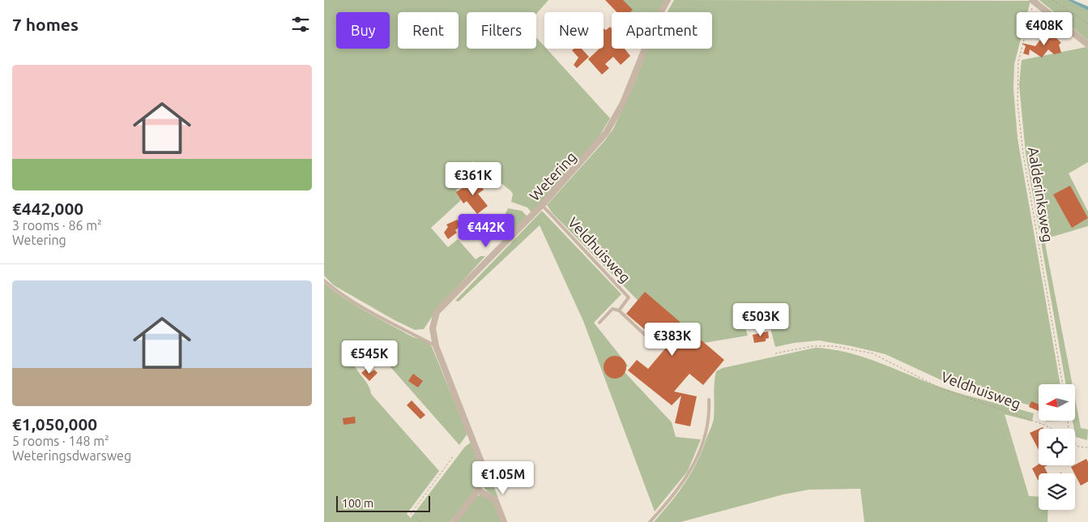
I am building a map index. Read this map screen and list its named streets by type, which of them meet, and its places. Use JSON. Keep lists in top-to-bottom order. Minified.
{"streets":{"street":["Wetering"],"lane":["Veldhuisweg"],"path":["Aalderinksweg"]},"crossings":[["Wetering","Veldhuisweg"]],"scale_bar":"100 m","north":"left","page":{"heading":"7 homes","price":["€408K","€361K","€442K","€503K","€383K","€545K","€1.05M"],"chip":["Buy","Rent","Filters","New","Apartment"],"list":[{"name":"€442,000","note":"3 rooms · 86 m² · Wetering"},{"name":"€1,050,000","note":"5 rooms · 148 m² · Weteringsdwarsweg"}],"scale":"100 m"}}
